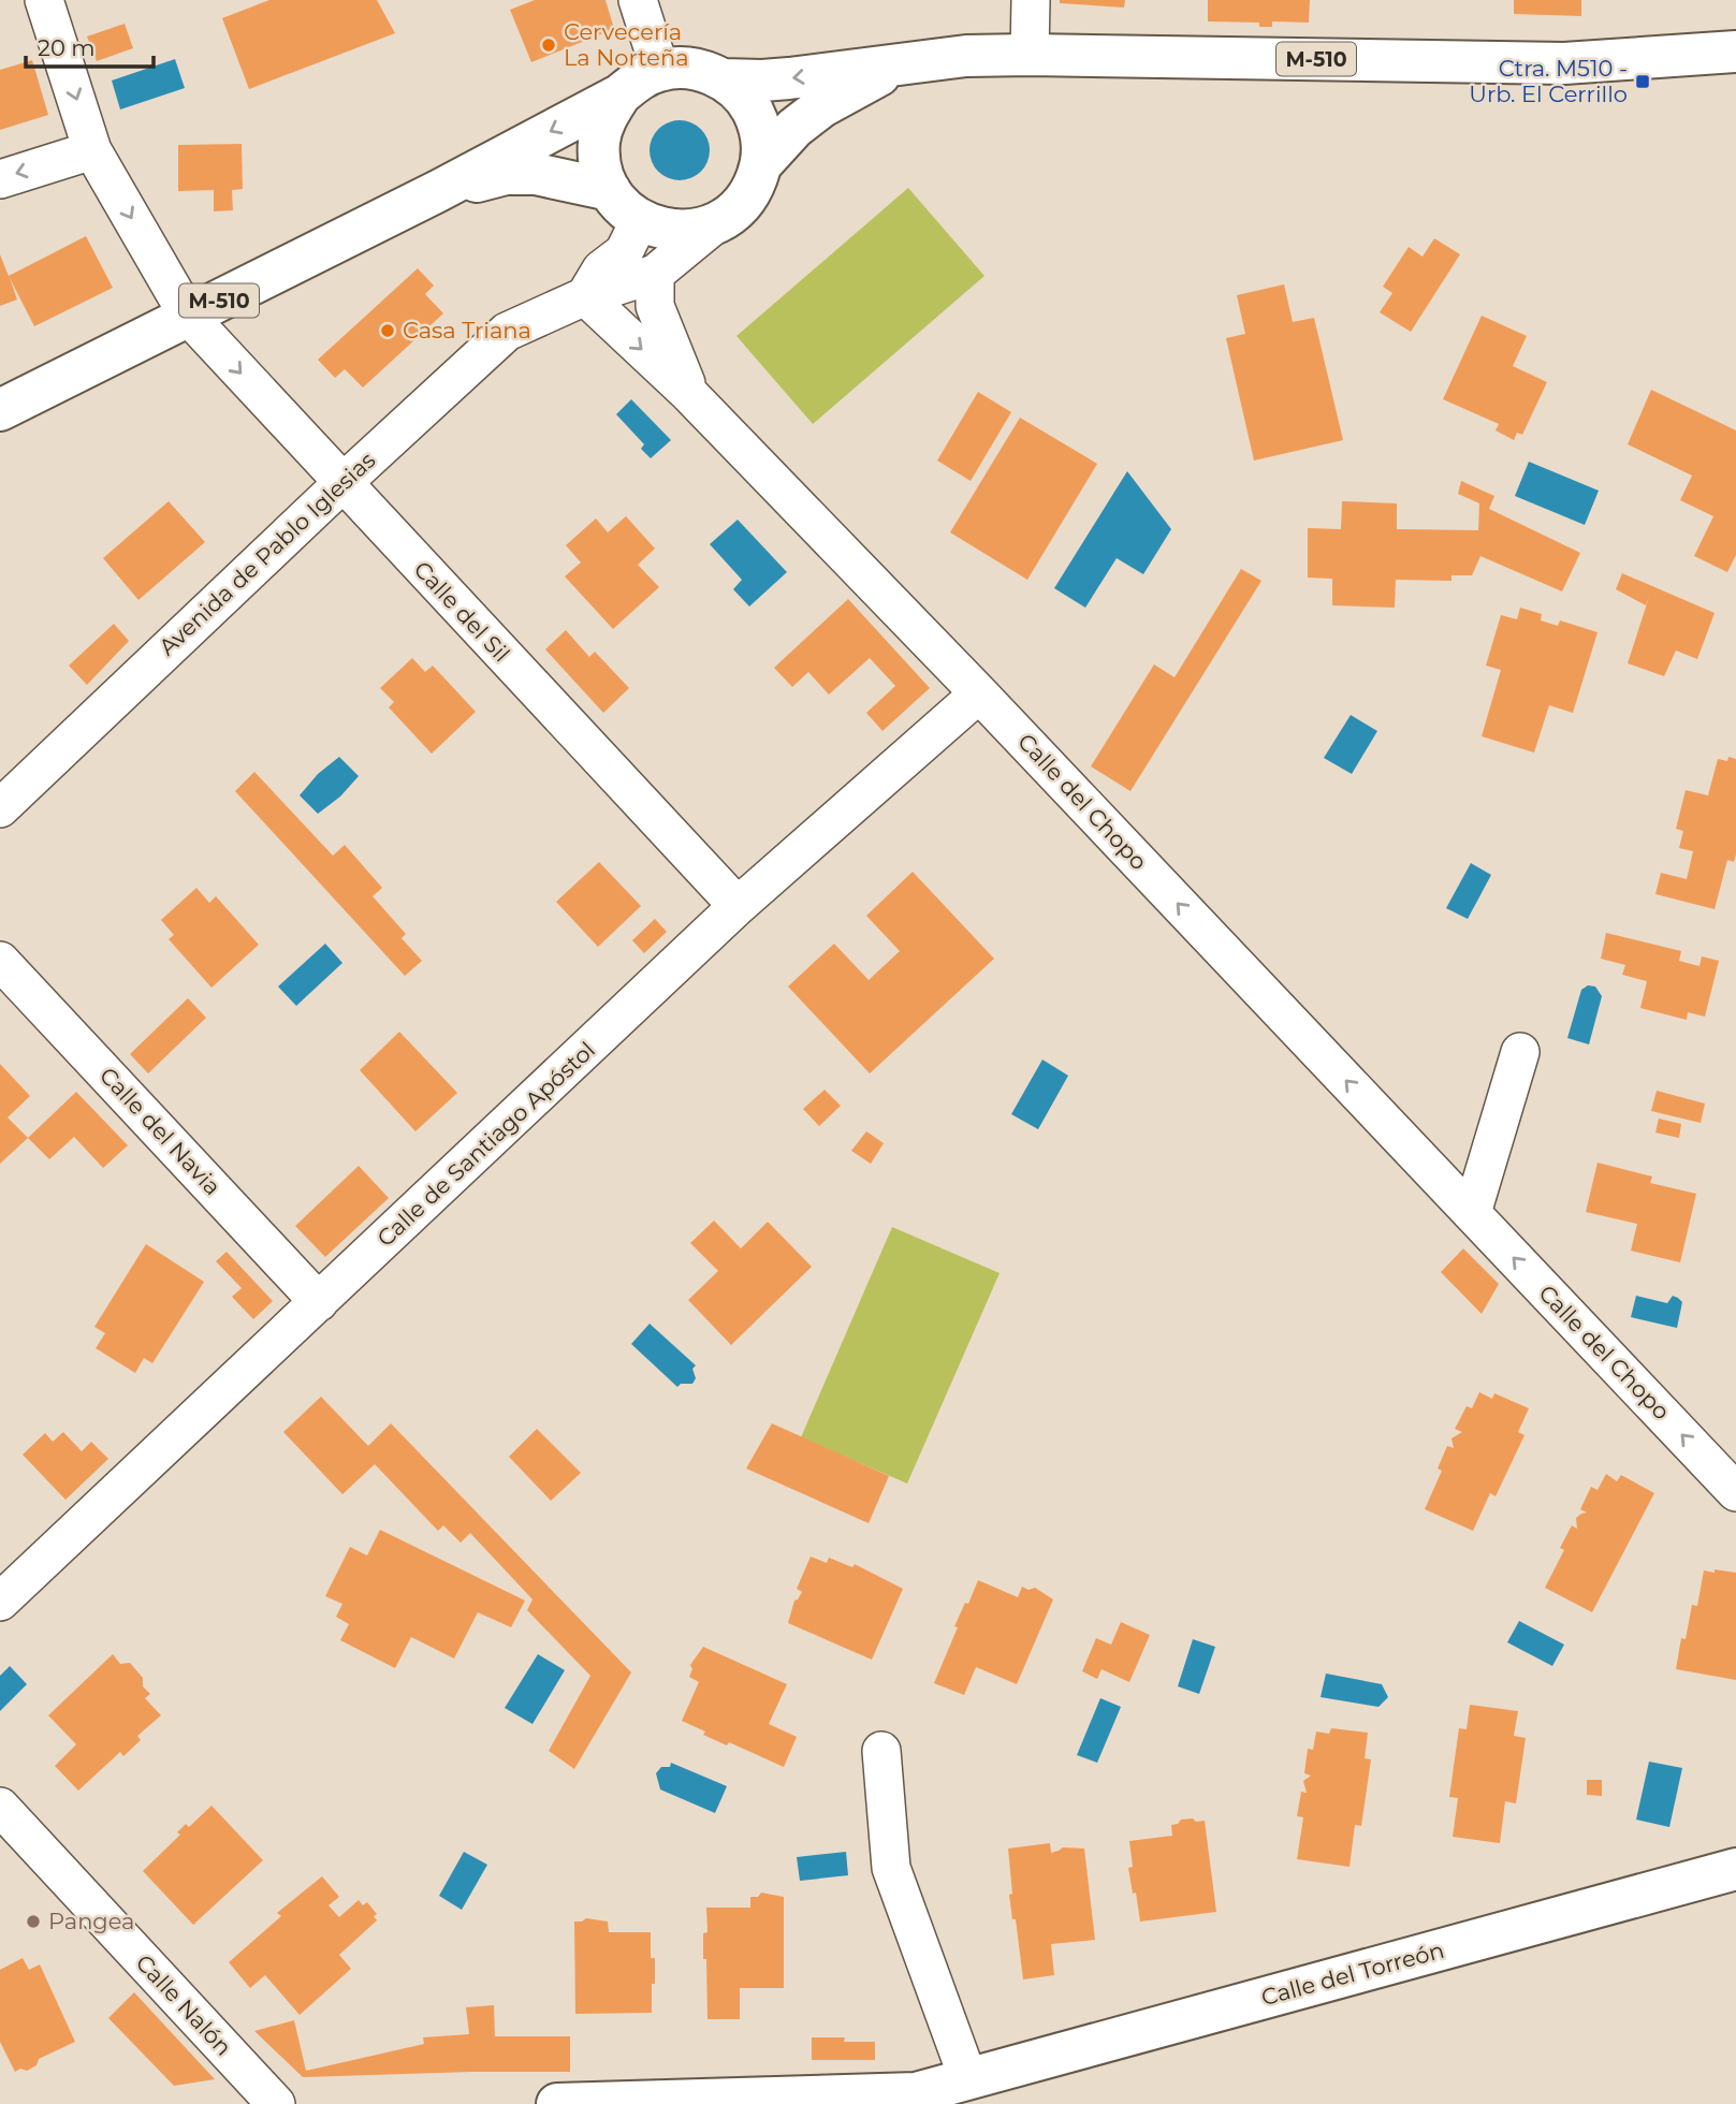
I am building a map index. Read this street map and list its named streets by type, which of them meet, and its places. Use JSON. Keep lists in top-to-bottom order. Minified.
{"streets":{"main road":["M-510","Calle del Torreón"],"street":["Avenida de Pablo Iglesias","Calle del Sil","Calle del Chopo","Calle del Navia","Calle de Santiago Apóstol","Calle Nalón"]},"crossings":[["M-510","Calle del Sil"],["Avenida de Pablo Iglesias","Calle del Sil"],["Avenida de Pablo Iglesias","Calle del Chopo"],["Calle del Sil","Calle de Santiago Apóstol"],["Calle del Chopo","Calle de Santiago Apóstol"],["Calle del Navia","Calle de Santiago Apóstol"]],"one_way":["Calle del Sil"],"places":{"other":["Cervecería La Norteña","Casa Triana","Pangea"],"transit":["Ctra. M510 - Urb. El Cerrillo"]},"scale_bar":"20 m"}
